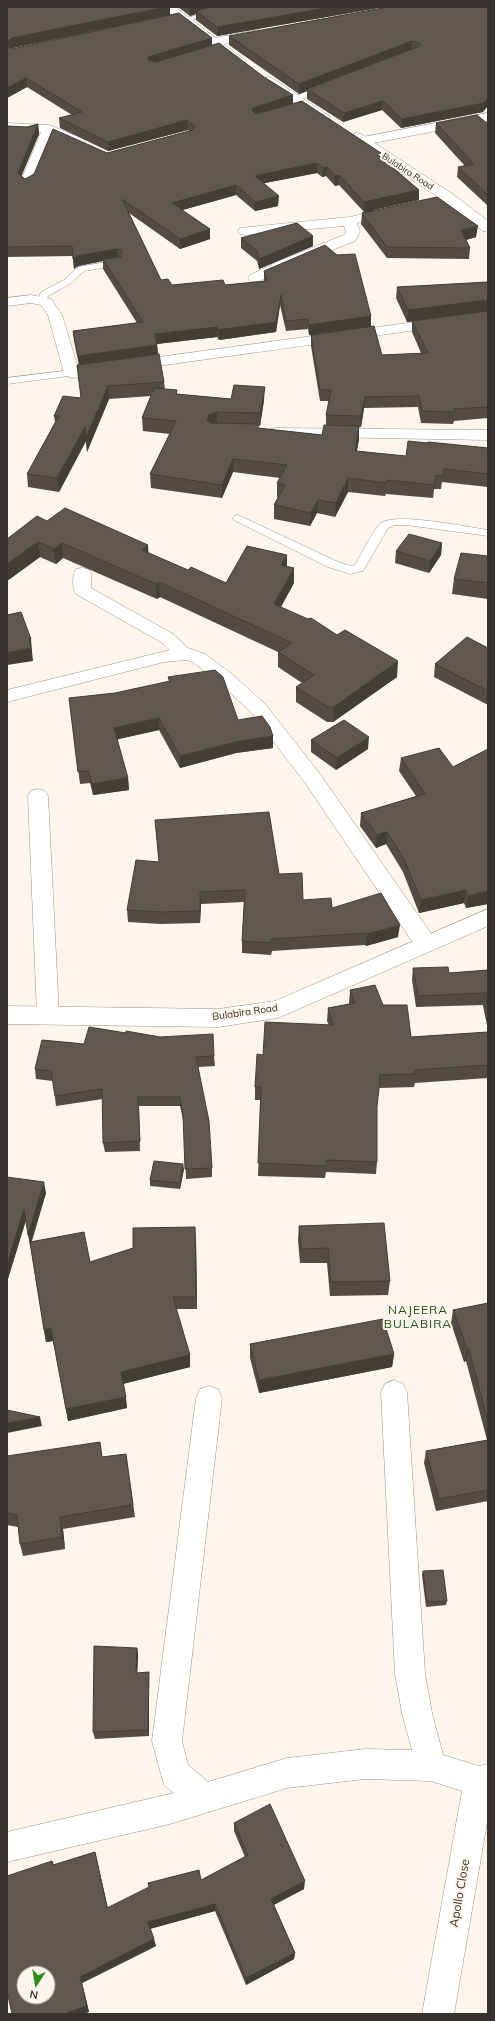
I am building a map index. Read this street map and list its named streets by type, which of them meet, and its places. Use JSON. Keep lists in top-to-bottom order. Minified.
{"streets":{"street":["Bulabira Road","Apollo Close"]},"districts":["NAJEERA BULABIRA"],"north":"bottom"}
